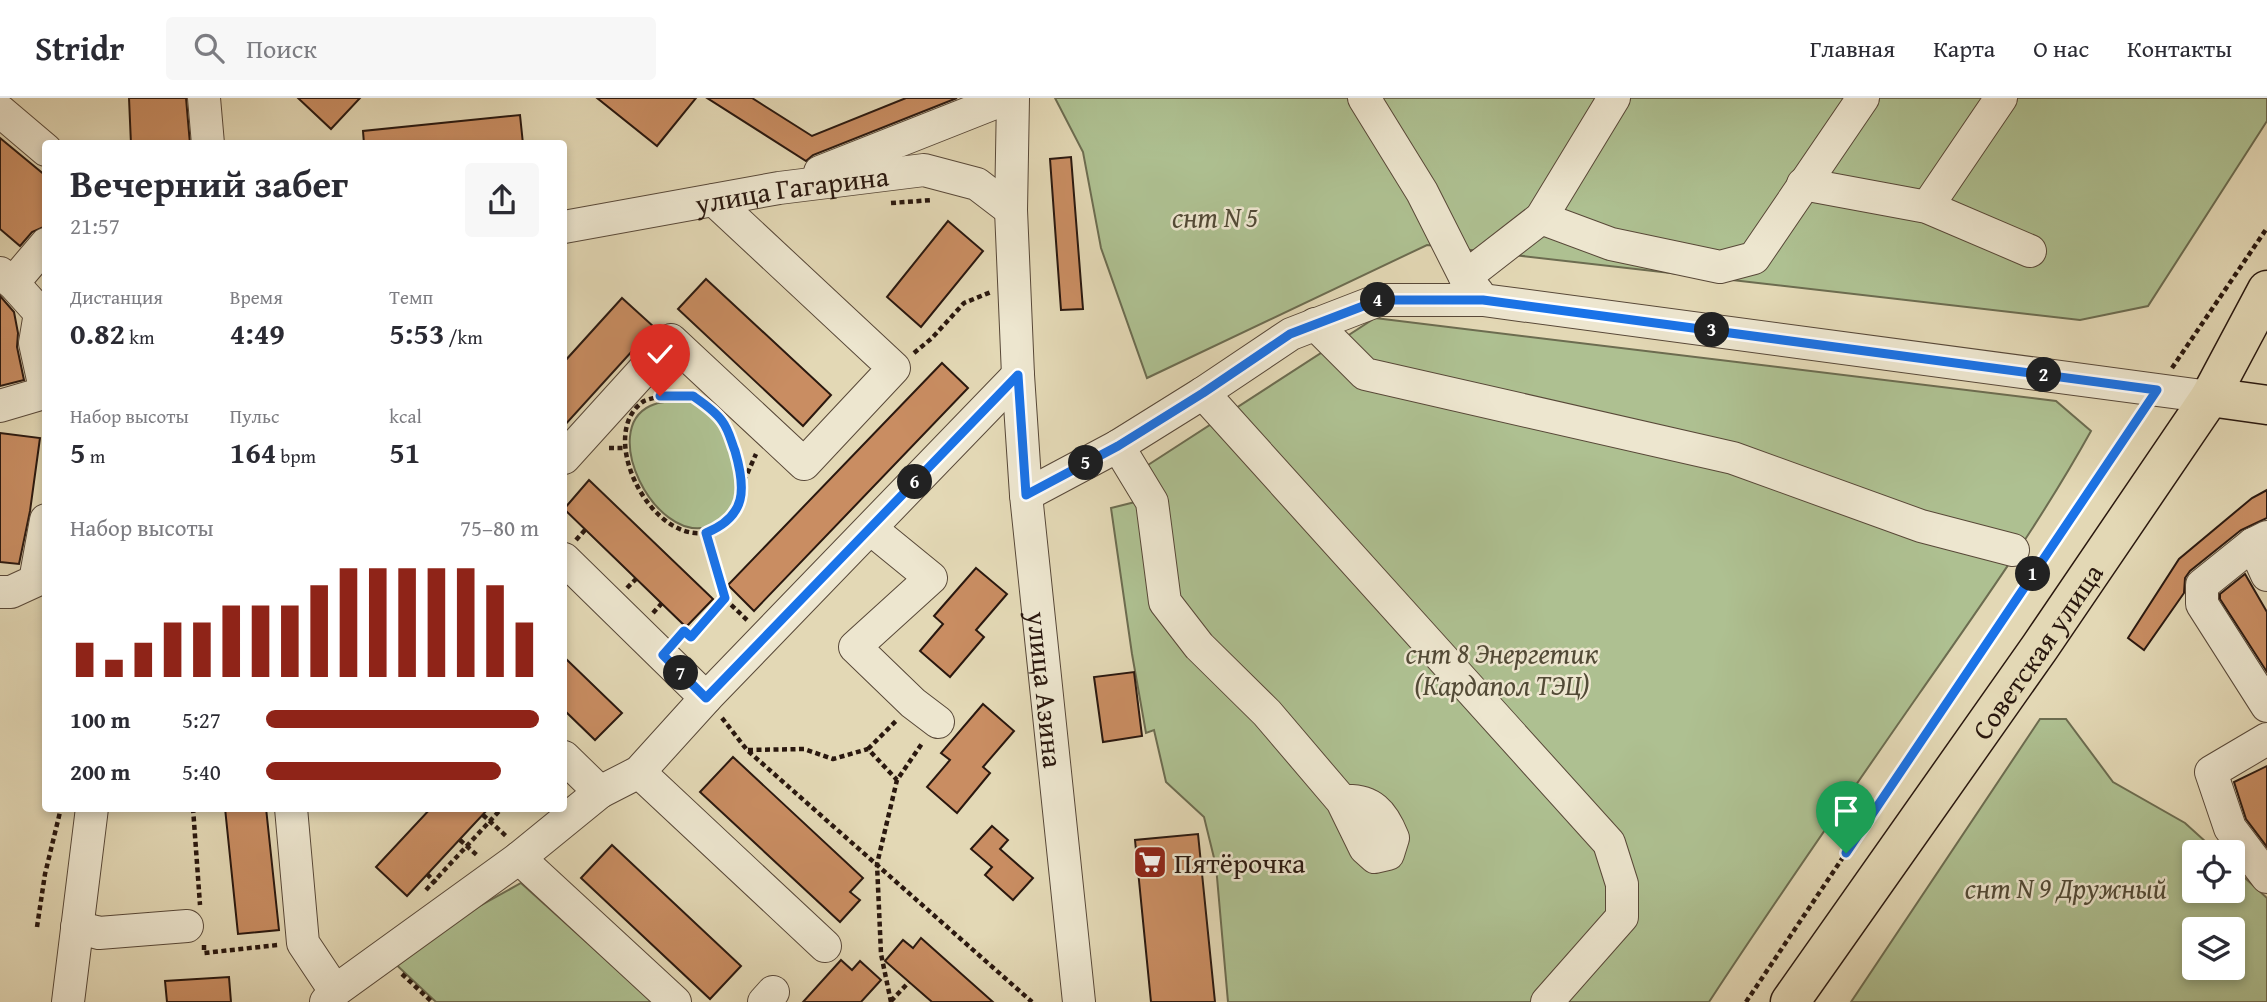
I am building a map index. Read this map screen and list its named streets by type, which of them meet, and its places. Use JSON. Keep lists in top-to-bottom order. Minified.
{"streets":{"main road":["Советская улица"],"street":["улица Гагарина","улица Азина"]},"crossings":[["улица Гагарина","улица Азина"]],"parks":["снт N 5","снт 8 Энергетик (Кардапол ТЭЦ)","снт N 9 Дружный"],"places":{"supermarket":["Пятёрочка"]},"page":{"header":"Stridr","search":"Поиск","nav":["Главная","Карта","О нас","Контакты"],"heading":["Вечерний забег","21:57"],"stats":[["Дистанция","0.82 km"],["Время","4:49"],["Темп","5:53 /km"],["Набор высоты","5 m"],["Пульс","164 bpm"],["kcal","51"]],"pins":["4","3","2","5","6","1","7"],"chart":["Набор высоты","75–80 m"],"list":[{"name":"100 m","note":"5:27"},{"name":"200 m","note":"5:40"}]}}
